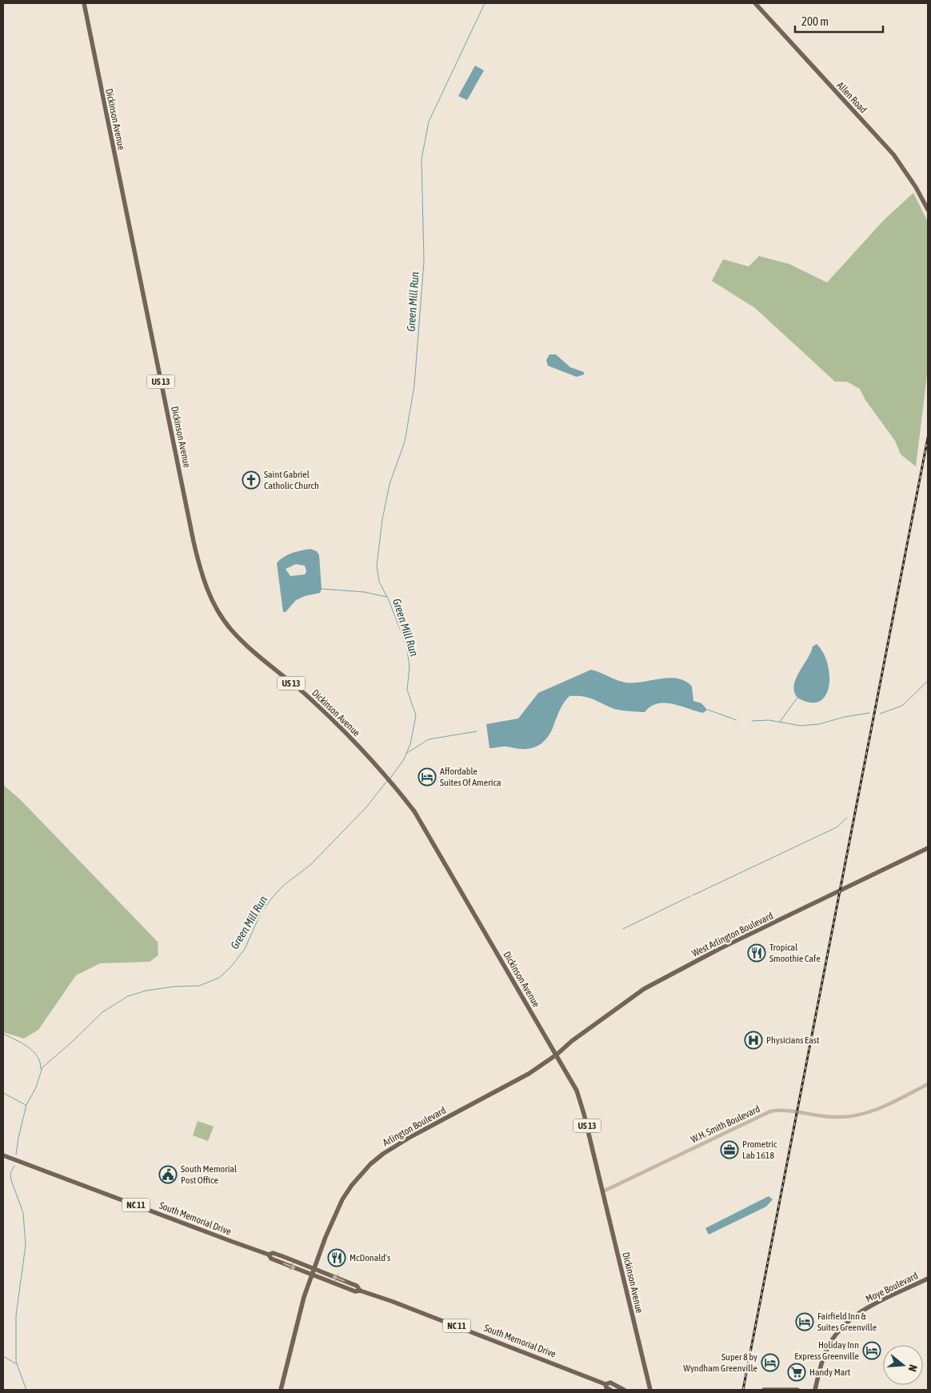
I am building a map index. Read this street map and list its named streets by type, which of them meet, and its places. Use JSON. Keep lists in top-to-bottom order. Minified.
{"streets":{"main road":["Allen Road","Dickinson Avenue","US 13","West Arlington Boulevard","Arlington Boulevard","NC 11","South Memorial Drive","Moye Boulevard"],"street":["W.H. Smith Boulevard"]},"crossings":[["Dickinson Avenue","West Arlington Boulevard"],["Dickinson Avenue","W.H. Smith Boulevard"],["Dickinson Avenue","Arlington Boulevard"],["West Arlington Boulevard","Arlington Boulevard"],["Arlington Boulevard","South Memorial Drive"]],"water":["Green Mill Run"],"places":{"church":["Saint Gabriel Catholic Church"],"hotel":["Affordable Suites Of America","Fairfield Inn & Suites Greenville","Holiday Inn Express Greenville","Super 8 by Wyndham Greenville"],"restaurant":["Tropical Smoothie Cafe","McDonald's"],"hospital":["Physicians East"],"office":["Prometric Lab 1618"],"public building":["South Memorial Post Office"],"supermarket":["Handy Mart"]},"scale_bar":"200 m","north":"right"}
